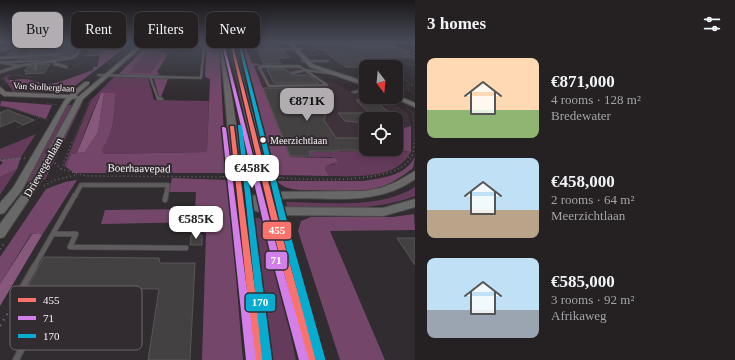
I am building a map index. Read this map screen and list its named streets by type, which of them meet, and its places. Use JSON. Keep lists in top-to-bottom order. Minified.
{"streets":{"street":["Van Stolberglaan","Driewegenlaan"],"path":["Boerhaavepad"]},"crossings":[["Van Stolberglaan","Driewegenlaan"]],"places":["Meerzichtlaan"],"lines":["transit line 455","transit line 71","transit line 170"],"legend":["455","71","170"],"north":"bottom","page":{"heading":"3 homes","chip":["Buy","Rent","Filters","New"],"list":[{"name":"€871,000","note":"4 rooms · 128 m² · Bredewater"},{"name":"€458,000","note":"2 rooms · 64 m² · Meerzichtlaan"},{"name":"€585,000","note":"3 rooms · 92 m² · Afrikaweg"}],"price":["€871K","€458K","€585K"]}}
